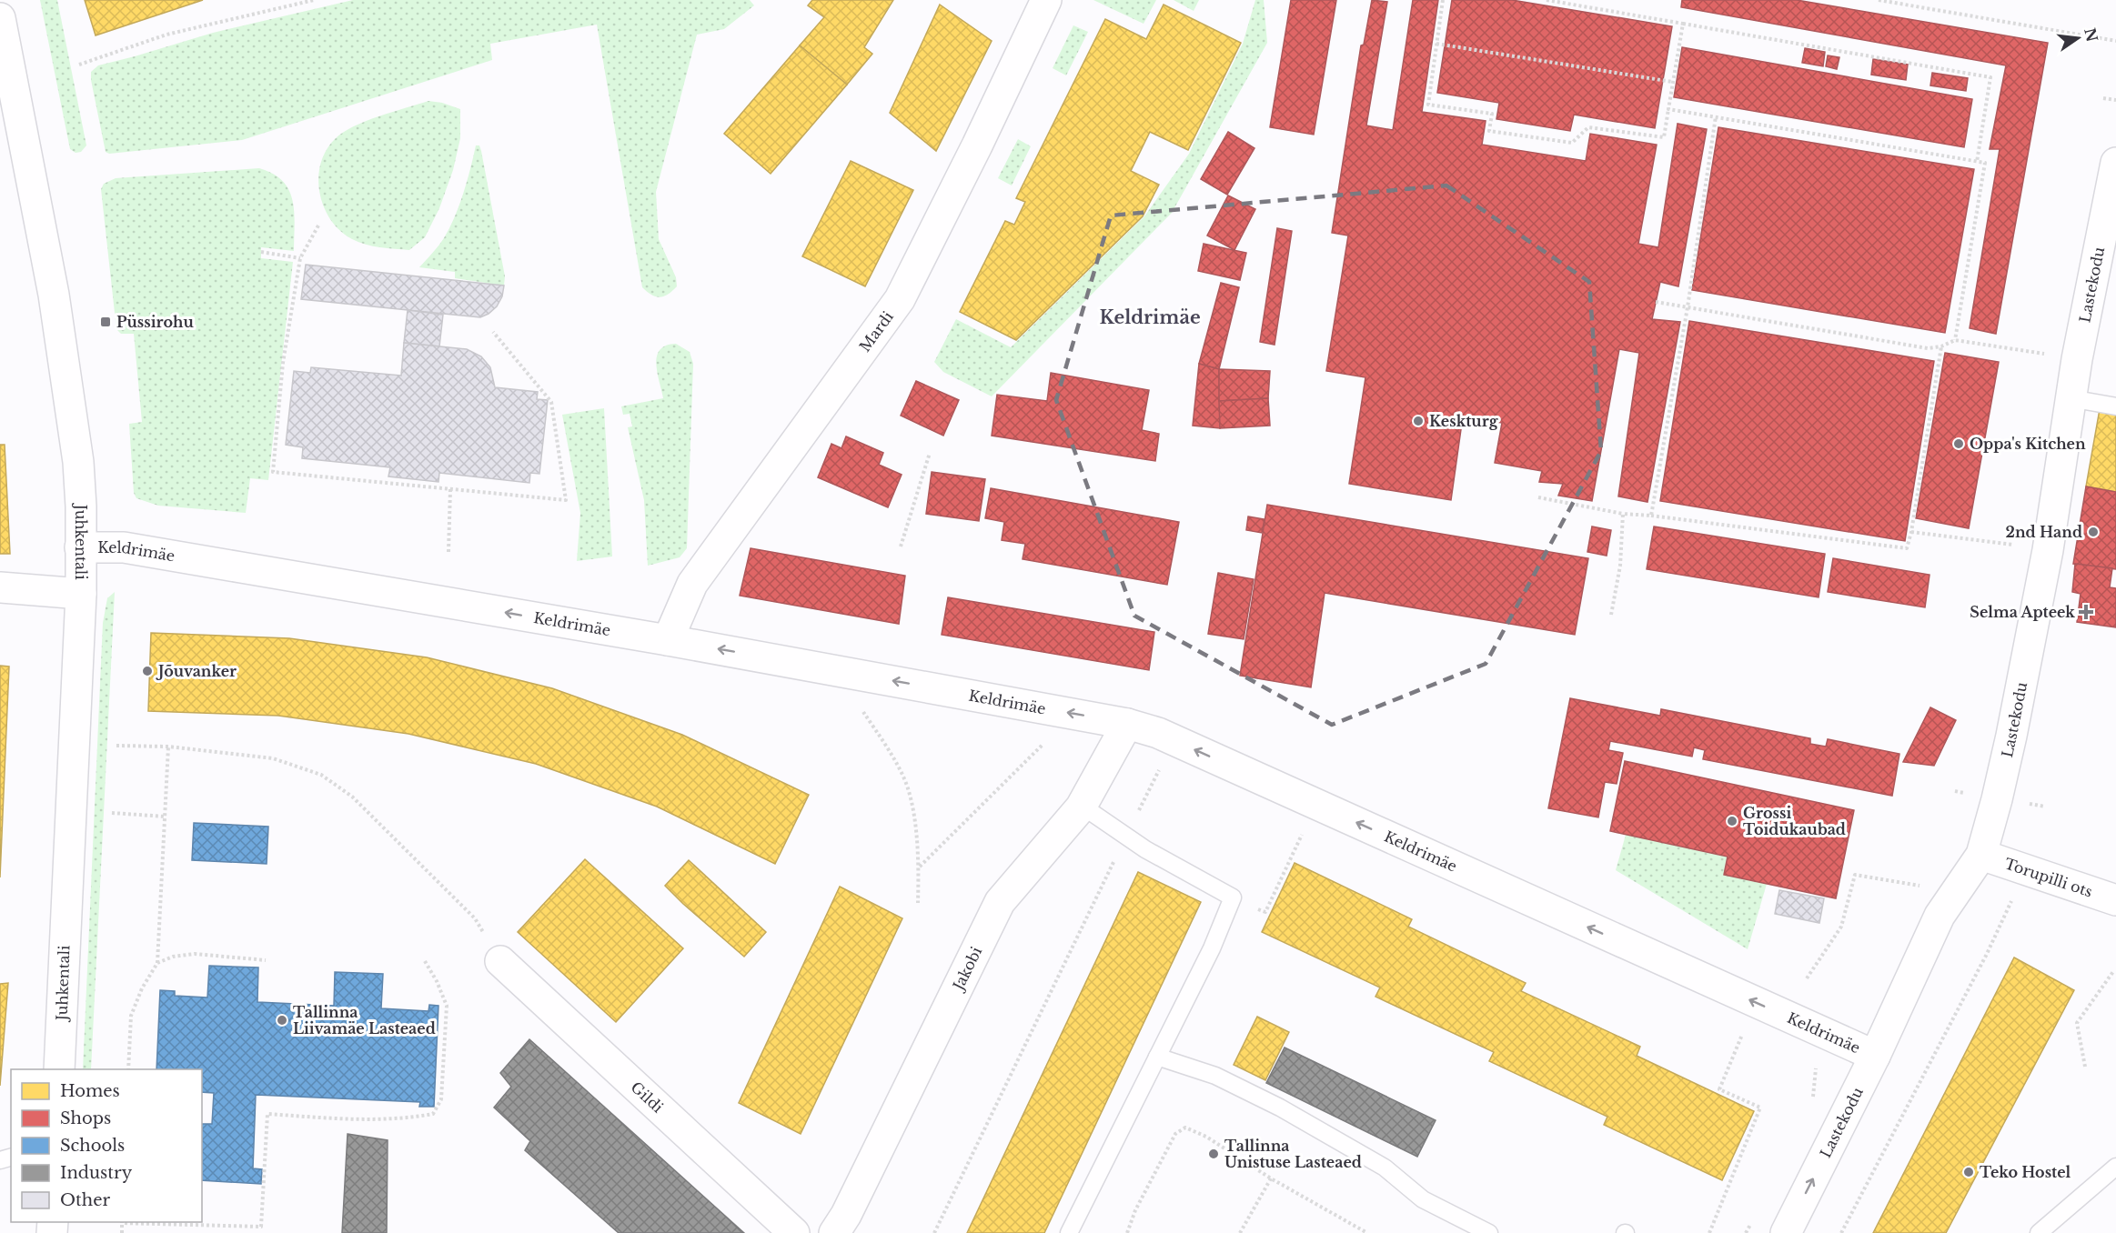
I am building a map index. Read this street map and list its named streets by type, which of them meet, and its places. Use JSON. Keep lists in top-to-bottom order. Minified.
{"streets":{"street":["Lastekodu","Mardi","Juhkentali","Keldrimäe","Torupilli ots","Jakobi","Gildi"]},"crossings":[["Lastekodu","Keldrimäe"],["Lastekodu","Torupilli ots"],["Mardi","Keldrimäe"],["Juhkentali","Keldrimäe"],["Keldrimäe","Jakobi"]],"one_way":["Keldrimäe"],"districts":["Keldrimäe"],"places":{"transit":["Püssirohu"],"other":["Keskturg","Oppa's Kitchen","2nd Hand","Jõuvanker","Grossi Toidukaubad","Tallinna Liivamäe Lasteaed","Tallinna Unistuse Lasteaed","Teko Hostel"],"health":["Selma Apteek"]},"legend":["Homes","Shops","Schools","Industry","Other"],"north":"right"}
